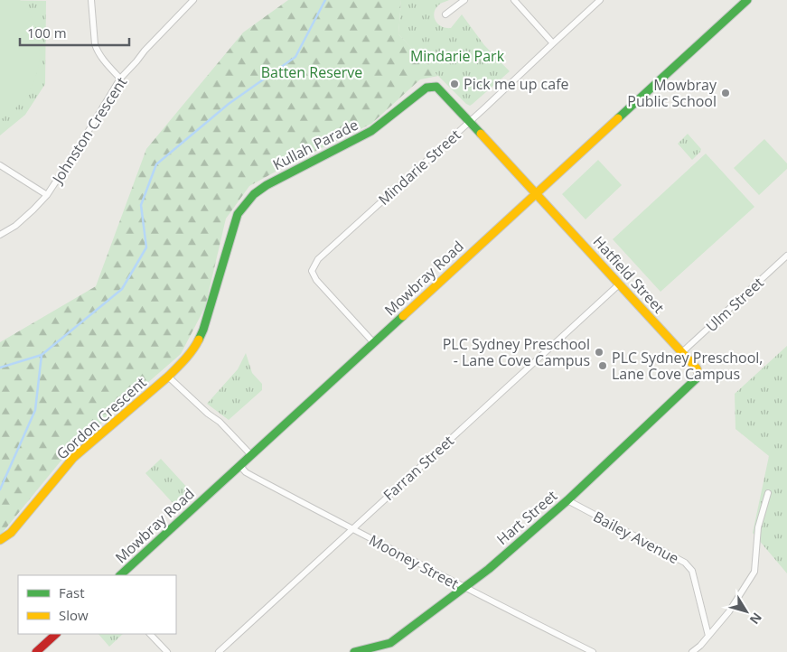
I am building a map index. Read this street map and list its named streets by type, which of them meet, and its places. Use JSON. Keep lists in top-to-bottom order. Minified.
{"streets":{"street":["Johnston Crescent","Kullah Parade","Mindarie Street","Hatfield Street","Mowbray Road","Ulm Street","Gordon Crescent","Farran Street","Hart Street","Bailey Avenue","Mooney Street"]},"crossings":[["Kullah Parade","Mindarie Street"],["Kullah Parade","Hatfield Street"],["Kullah Parade","Mowbray Road"],["Kullah Parade","Gordon Crescent"],["Mindarie Street","Mowbray Road"],["Hatfield Street","Mowbray Road"],["Hatfield Street","Ulm Street"],["Hatfield Street","Farran Street"],["Hatfield Street","Hart Street"],["Mowbray Road","Mooney Street"],["Farran Street","Mooney Street"],["Hart Street","Bailey Avenue"],["Hart Street","Mooney Street"]],"parks":["Mindarie Park","Batten Reserve"],"places":["Pick me up cafe","Mowbray Public School","PLC Sydney Preschool - Lane Cove Campus","PLC Sydney Preschool, Lane Cove Campus"],"legend":["Fast","Slow"],"scale_bar":"100 m","north":"bottom right"}
